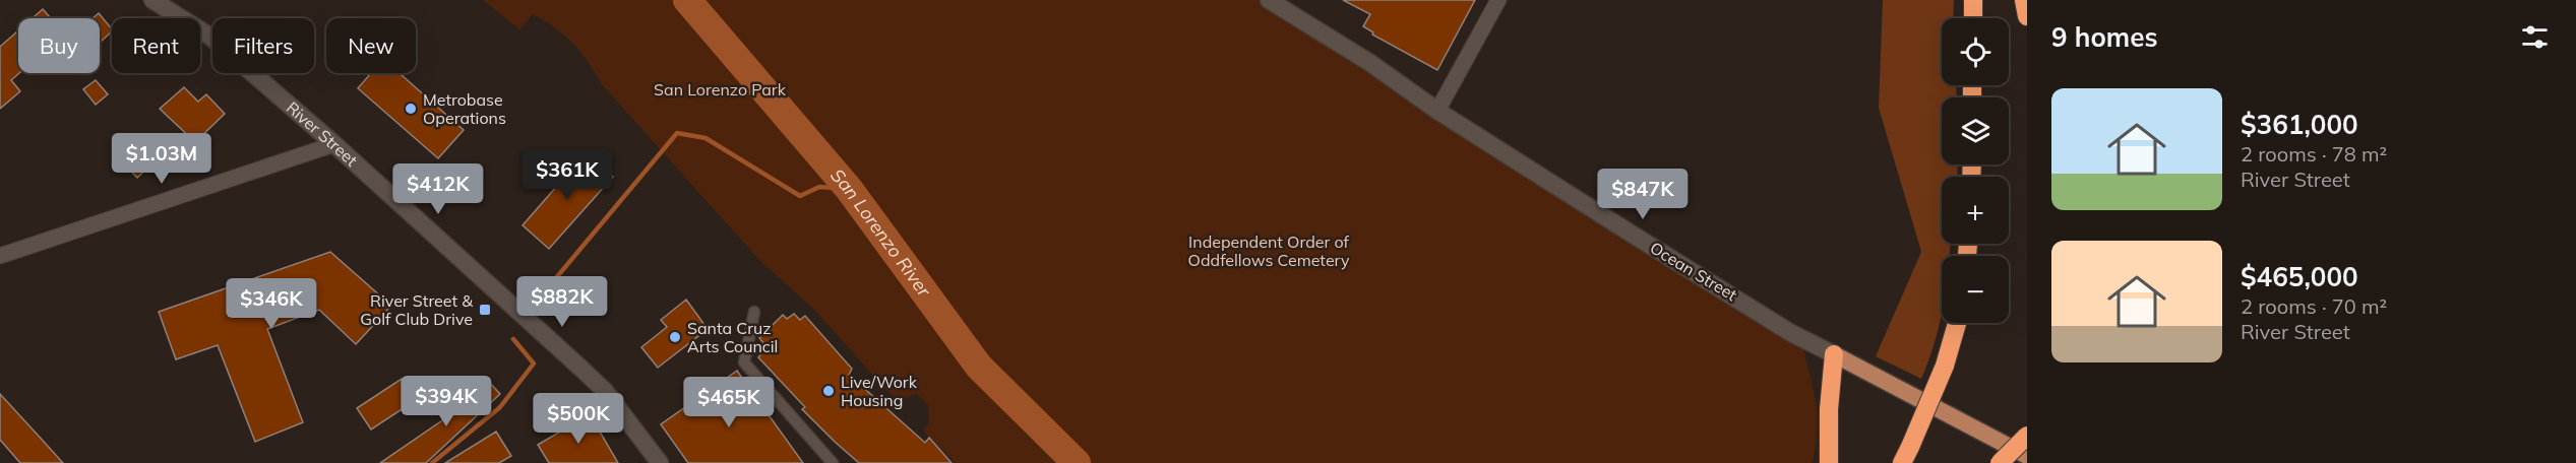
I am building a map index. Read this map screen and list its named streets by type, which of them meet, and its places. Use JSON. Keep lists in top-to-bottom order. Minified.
{"streets":{"main road":["River Street","Ocean Street"]},"water":["San Lorenzo River"],"parks":["San Lorenzo Park","Independent Order of Oddfellows Cemetery"],"places":{"other":["Metrobase Operations","Santa Cruz Arts Council","Live/Work Housing"],"transit":["River Street & Golf Club Drive"]},"page":{"heading":"9 homes","map_buttons":["+","−"],"chip":["Buy","Rent","Filters","New"],"list":[{"name":"$361,000","note":"2 rooms · 78 m² · River Street"},{"name":"$465,000","note":"2 rooms · 70 m² · River Street"}],"price":["$1.03M","$361K","$412K","$847K","$882K","$346K","$394K","$465K","$500K"]}}
